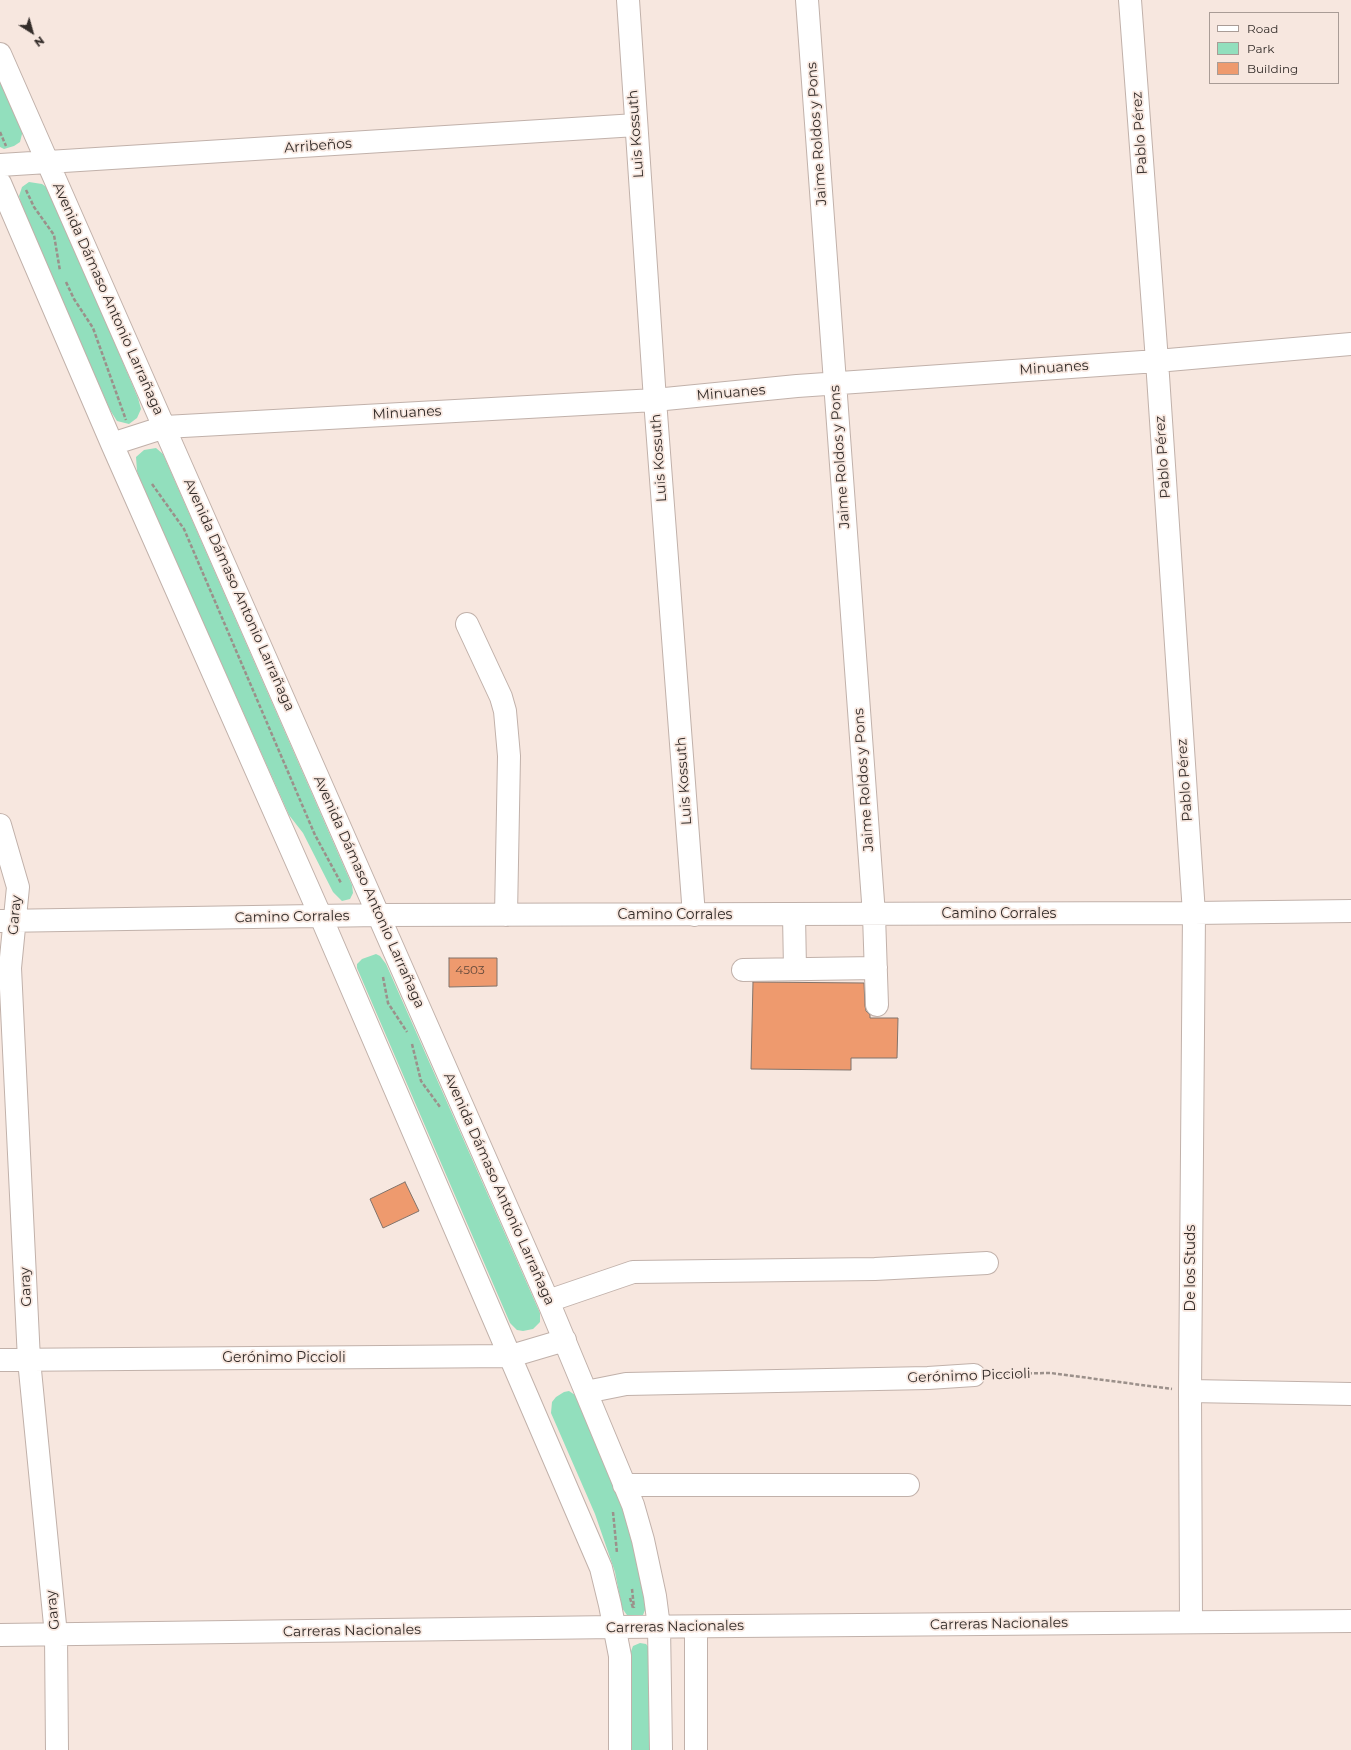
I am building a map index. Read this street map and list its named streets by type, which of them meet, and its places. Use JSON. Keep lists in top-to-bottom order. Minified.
{"streets":{"street":["Pablo Pérez","Luis Kossuth","Jaime Roldos y Pons","Arribeños","Avenida Dámaso Antonio Larrañaga","Minuanes","Camino Corrales","Garay","De los Studs","Gerónimo Piccioli","Carreras Nacionales"]},"crossings":[["Pablo Pérez","Minuanes"],["Pablo Pérez","Camino Corrales"],["Pablo Pérez","De los Studs"],["Luis Kossuth","Arribeños"],["Luis Kossuth","Minuanes"],["Luis Kossuth","Camino Corrales"],["Jaime Roldos y Pons","Minuanes"],["Jaime Roldos y Pons","Camino Corrales"],["Arribeños","Avenida Dámaso Antonio Larrañaga"],["Avenida Dámaso Antonio Larrañaga","Minuanes"],["Avenida Dámaso Antonio Larrañaga","Camino Corrales"],["Avenida Dámaso Antonio Larrañaga","Gerónimo Piccioli"],["Avenida Dámaso Antonio Larrañaga","Carreras Nacionales"],["Camino Corrales","Garay"],["Camino Corrales","De los Studs"],["Garay","Gerónimo Piccioli"],["Garay","Carreras Nacionales"],["De los Studs","Gerónimo Piccioli"],["De los Studs","Carreras Nacionales"]],"house_numbers":["4503"],"legend":["Road","Park","Building"],"north":"bottom right"}
